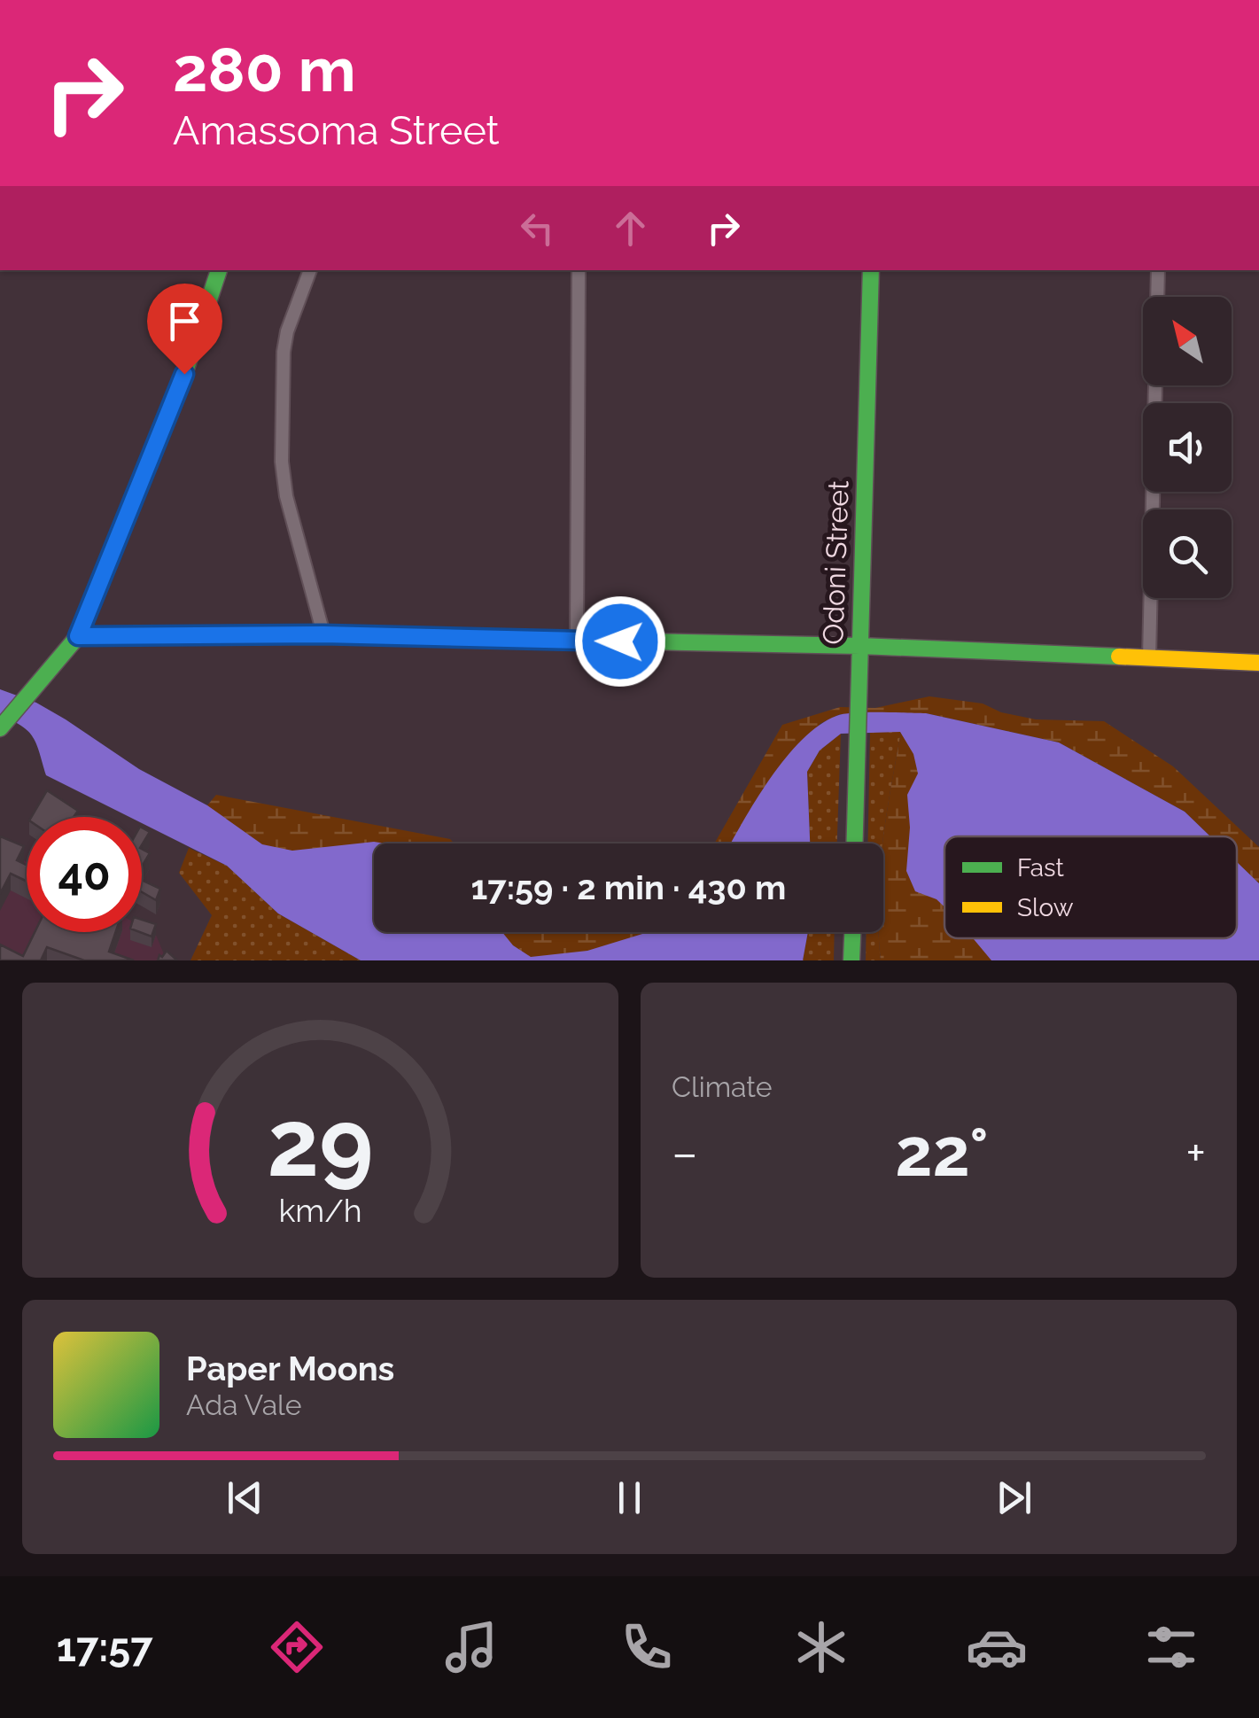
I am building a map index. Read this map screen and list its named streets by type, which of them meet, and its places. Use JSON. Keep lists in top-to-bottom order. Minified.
{"streets":{"street":["Odoni Street"]},"legend":["Fast","Slow"],"north":"top left","page":{"turn":["280 m","Amassoma Street"],"limit":"40","trip":"17:59 · 2 min · 430 m","tile":"Climate","heat":["−","22°","+"],"song":["Paper Moons","Ada Vale"],"tabs":"17:57","gauge":["29","km/h"]}}
